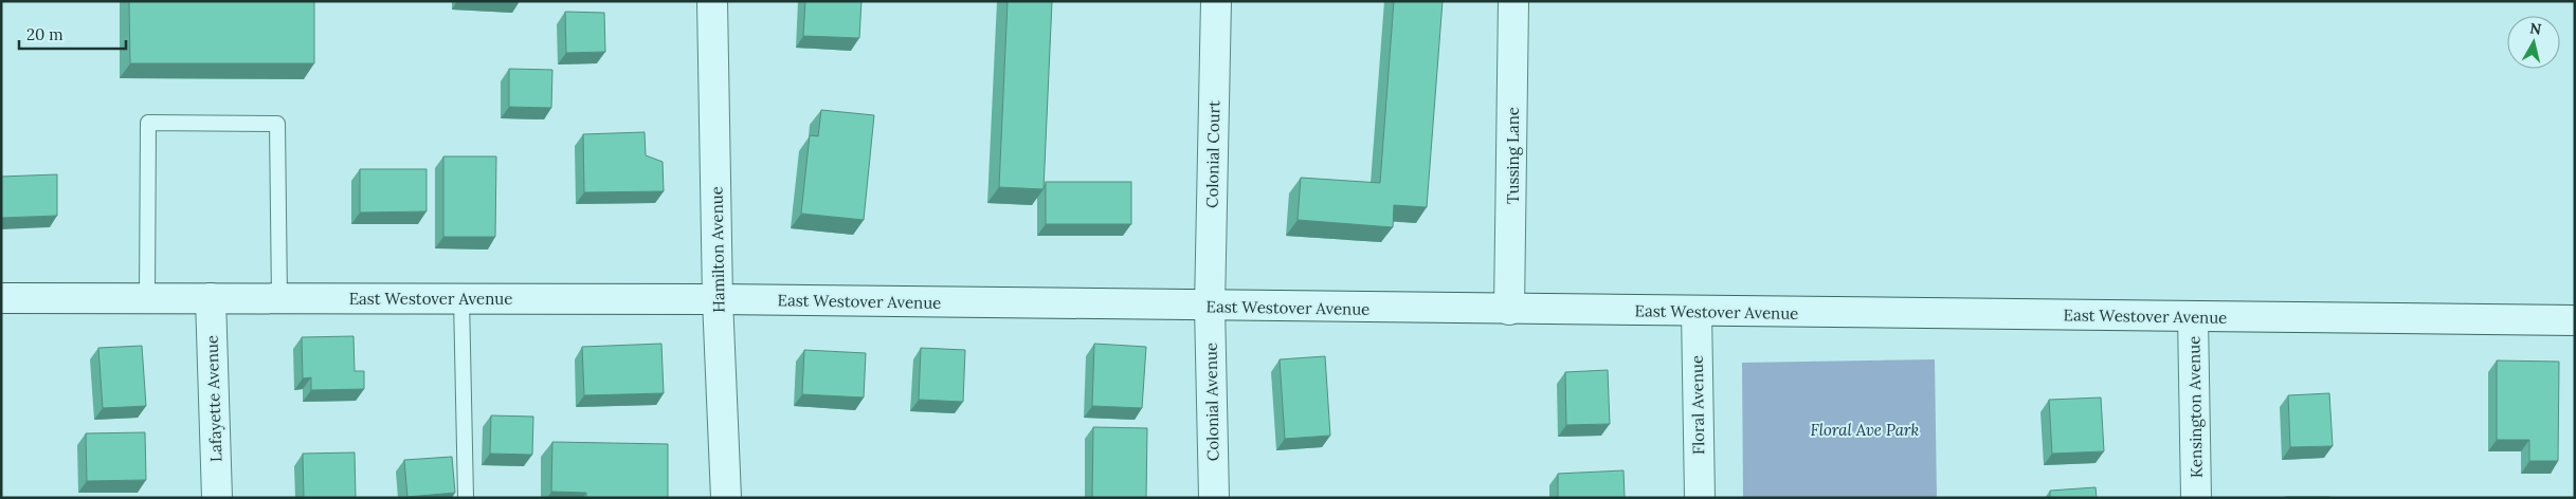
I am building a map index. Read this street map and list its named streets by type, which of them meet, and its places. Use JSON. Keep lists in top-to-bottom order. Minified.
{"streets":{"main road":["Colonial Court","Tussing Lane","Hamilton Avenue","East Westover Avenue","Lafayette Avenue","Colonial Avenue","Floral Avenue","Kensington Avenue"]},"crossings":[["Colonial Court","East Westover Avenue"],["Colonial Court","Colonial Avenue"],["Tussing Lane","East Westover Avenue"],["Hamilton Avenue","East Westover Avenue"],["East Westover Avenue","Lafayette Avenue"],["East Westover Avenue","Colonial Avenue"],["East Westover Avenue","Floral Avenue"],["East Westover Avenue","Kensington Avenue"]],"parks":["Floral Ave Park"],"scale_bar":"20 m","north":"top"}
